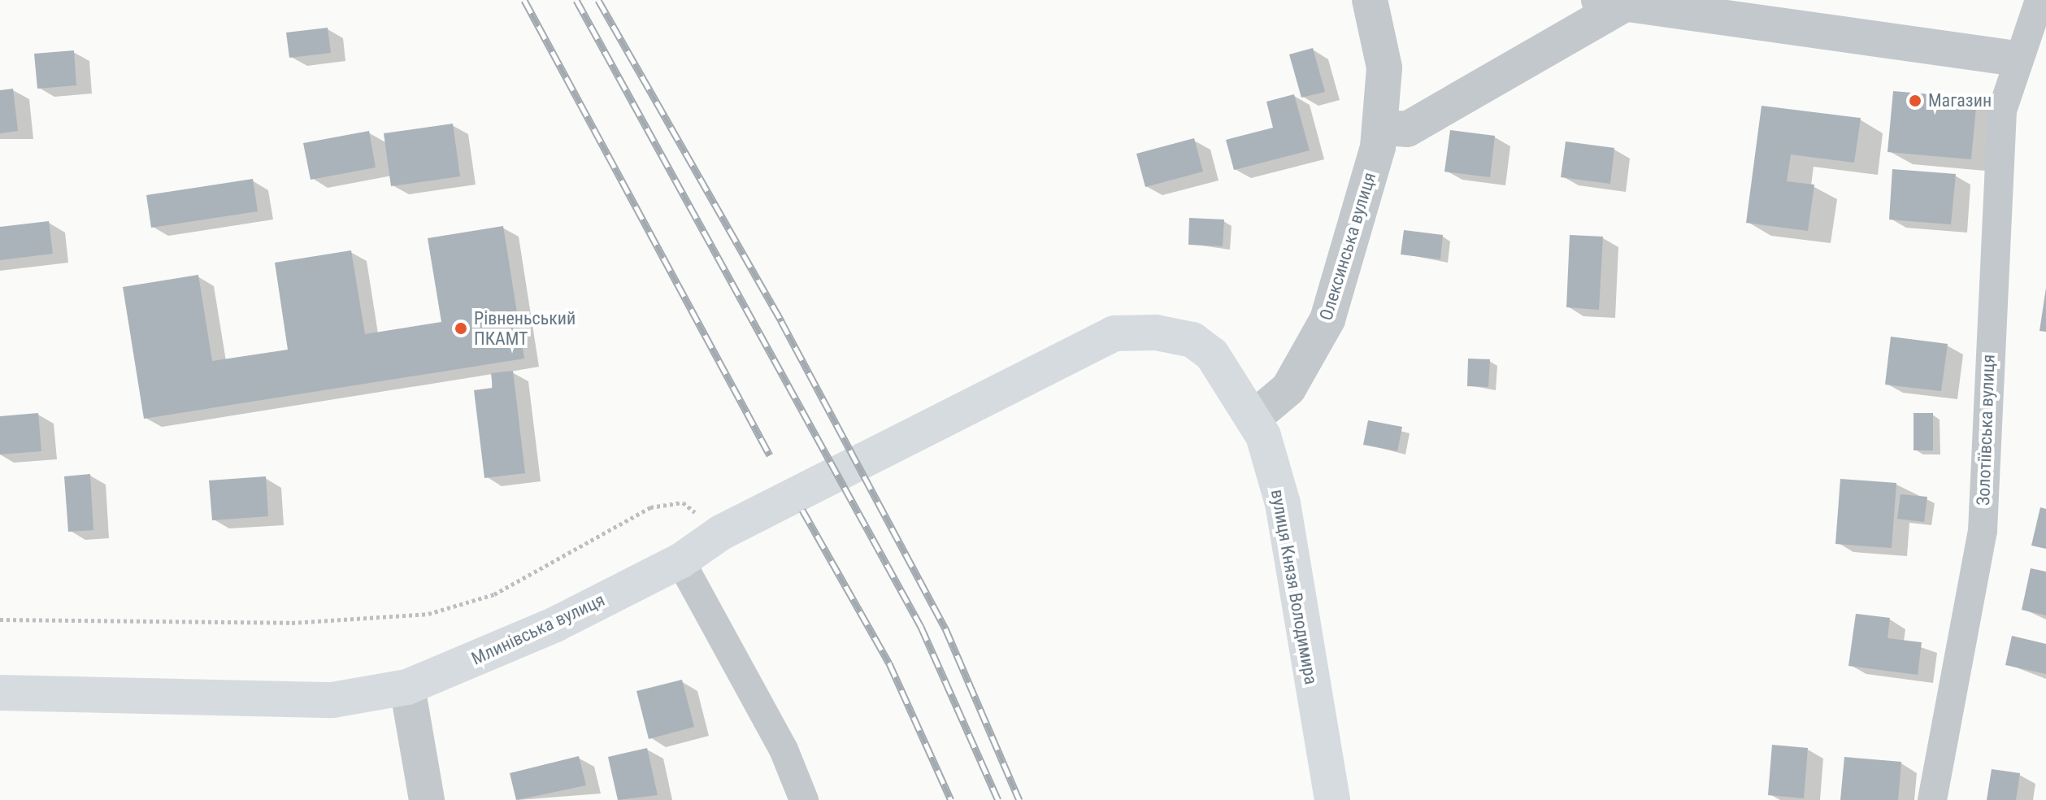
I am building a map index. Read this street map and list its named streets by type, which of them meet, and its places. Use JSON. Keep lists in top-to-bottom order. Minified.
{"streets":{"main road":["вулиця Князя Володимира","Млинівська вулиця"],"street":["Олексинська вулиця","Золотіївська вулиця"]},"crossings":[["Олексинська вулиця","вулиця Князя Володимира"],["вулиця Князя Володимира","Млинівська вулиця"]],"places":["Магазин","Рівненьський ПКАМТ"]}
